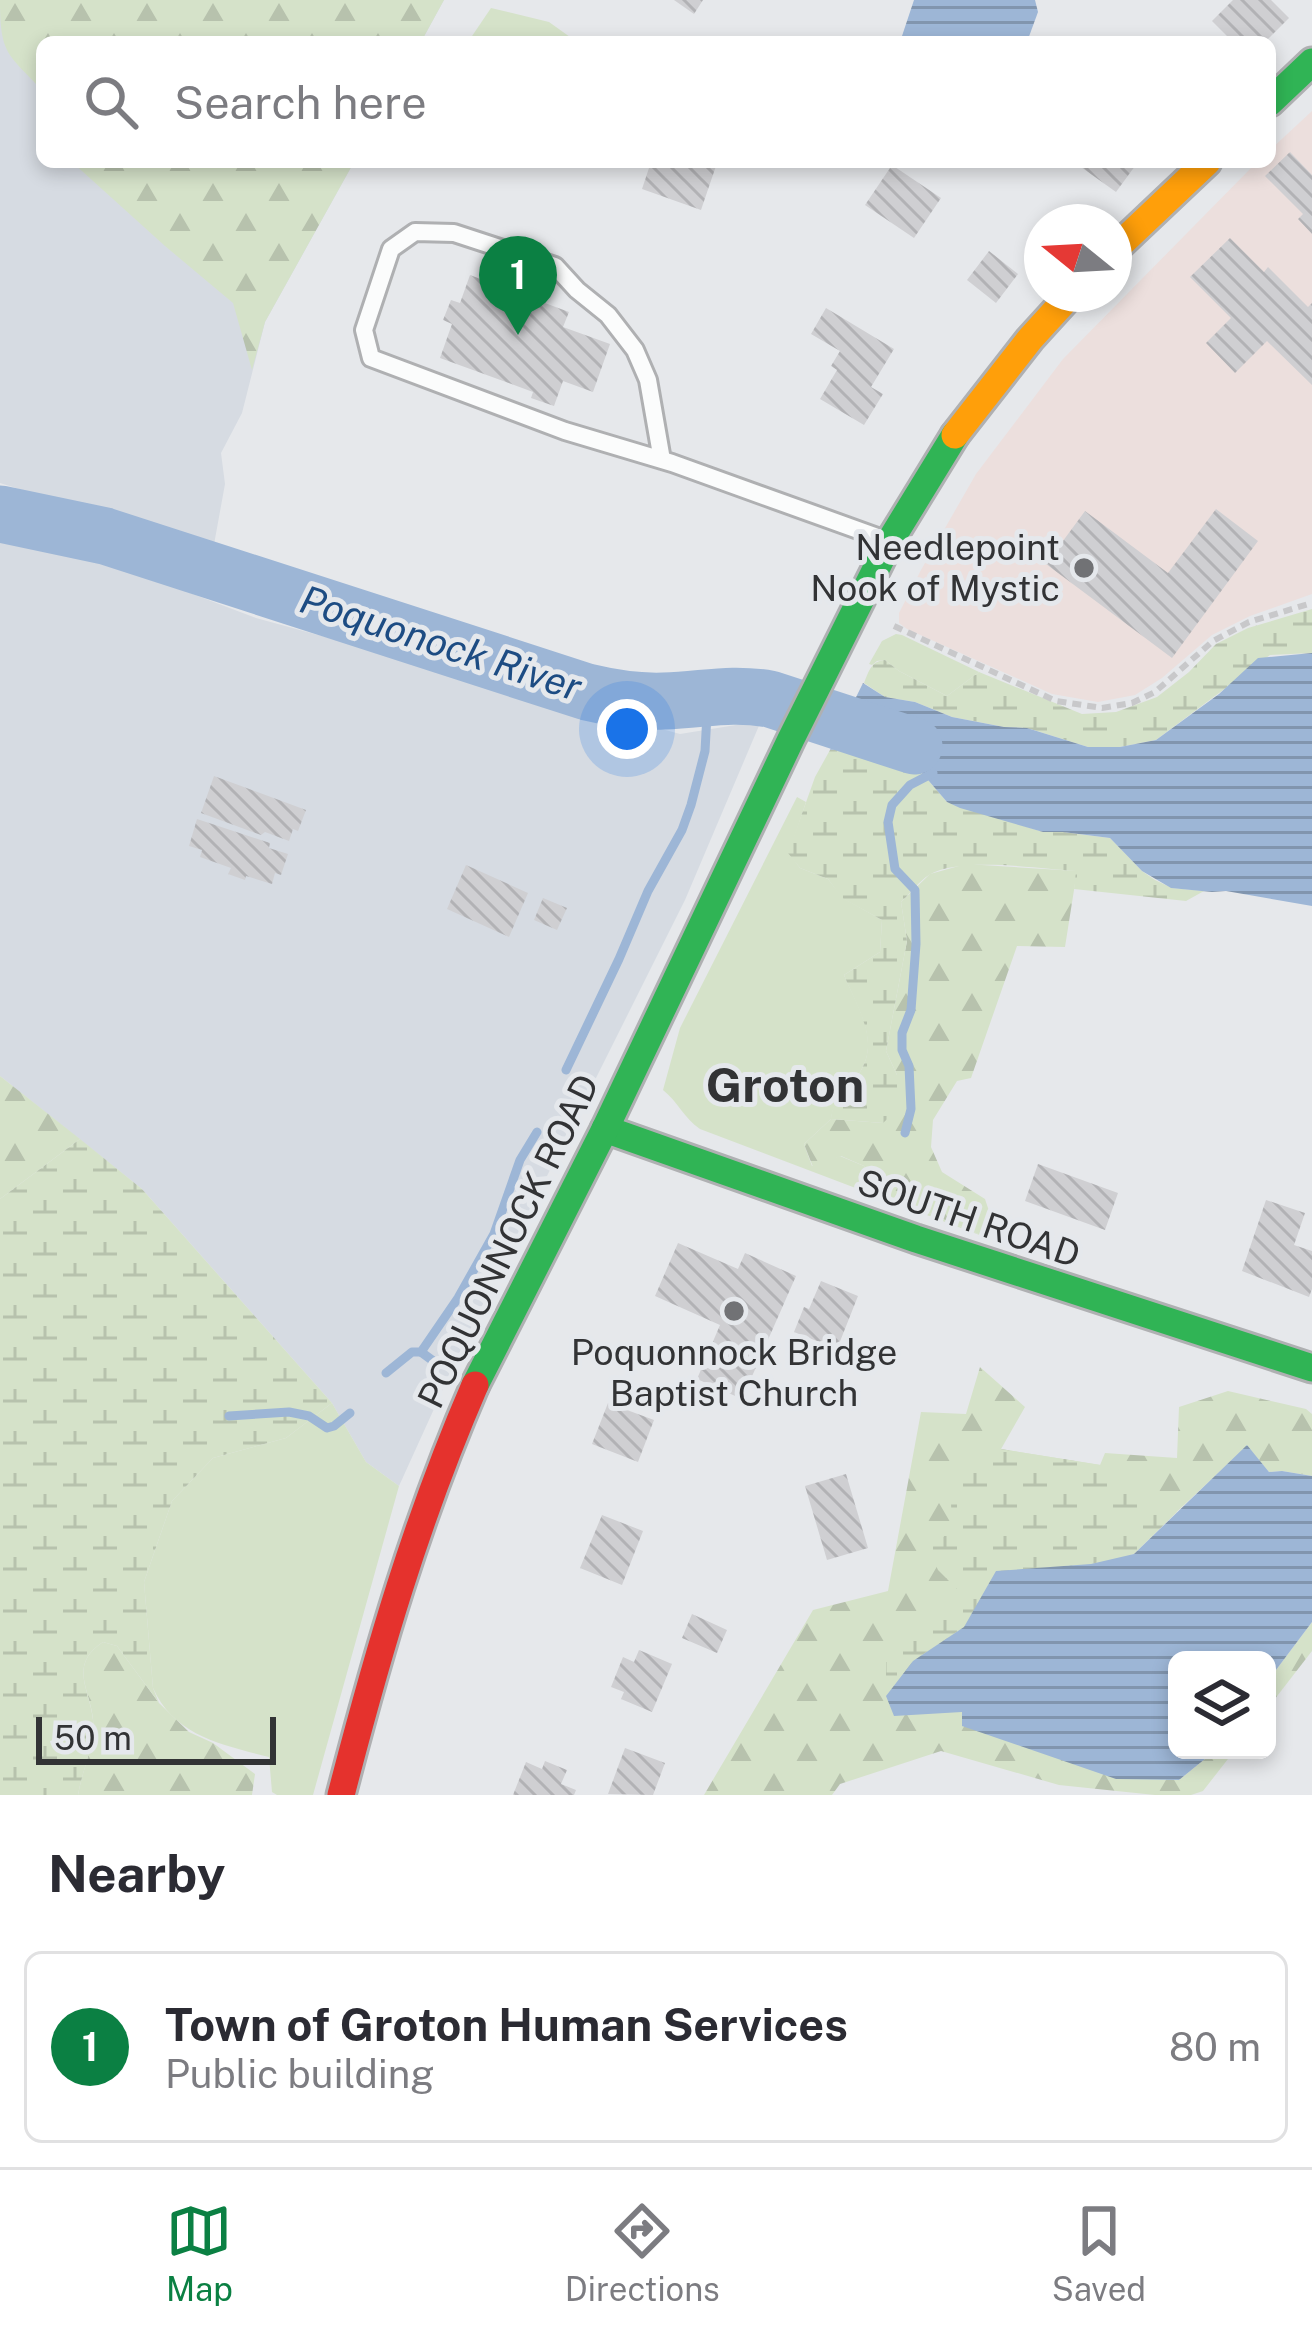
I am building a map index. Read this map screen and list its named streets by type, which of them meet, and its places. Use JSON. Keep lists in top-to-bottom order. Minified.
{"streets":{"main road":["SOUTH ROAD","POQUONNOCK ROAD"]},"crossings":[["SOUTH ROAD","POQUONNOCK ROAD"]],"districts":["Groton"],"water":["Poquonock River"],"places":["Needlepoint Nook of Mystic","Poquonnock Bridge Baptist Church"],"scale_bar":"50 m","north":"left","page":{"search":"Search here","pins":"1","scale":"50 m","heading":"Nearby","list":[{"mark":"1","name":"Town of Groton Human Services","note":"Public building","value":"80 m"}],"nav":["Map","Directions","Saved"]}}
